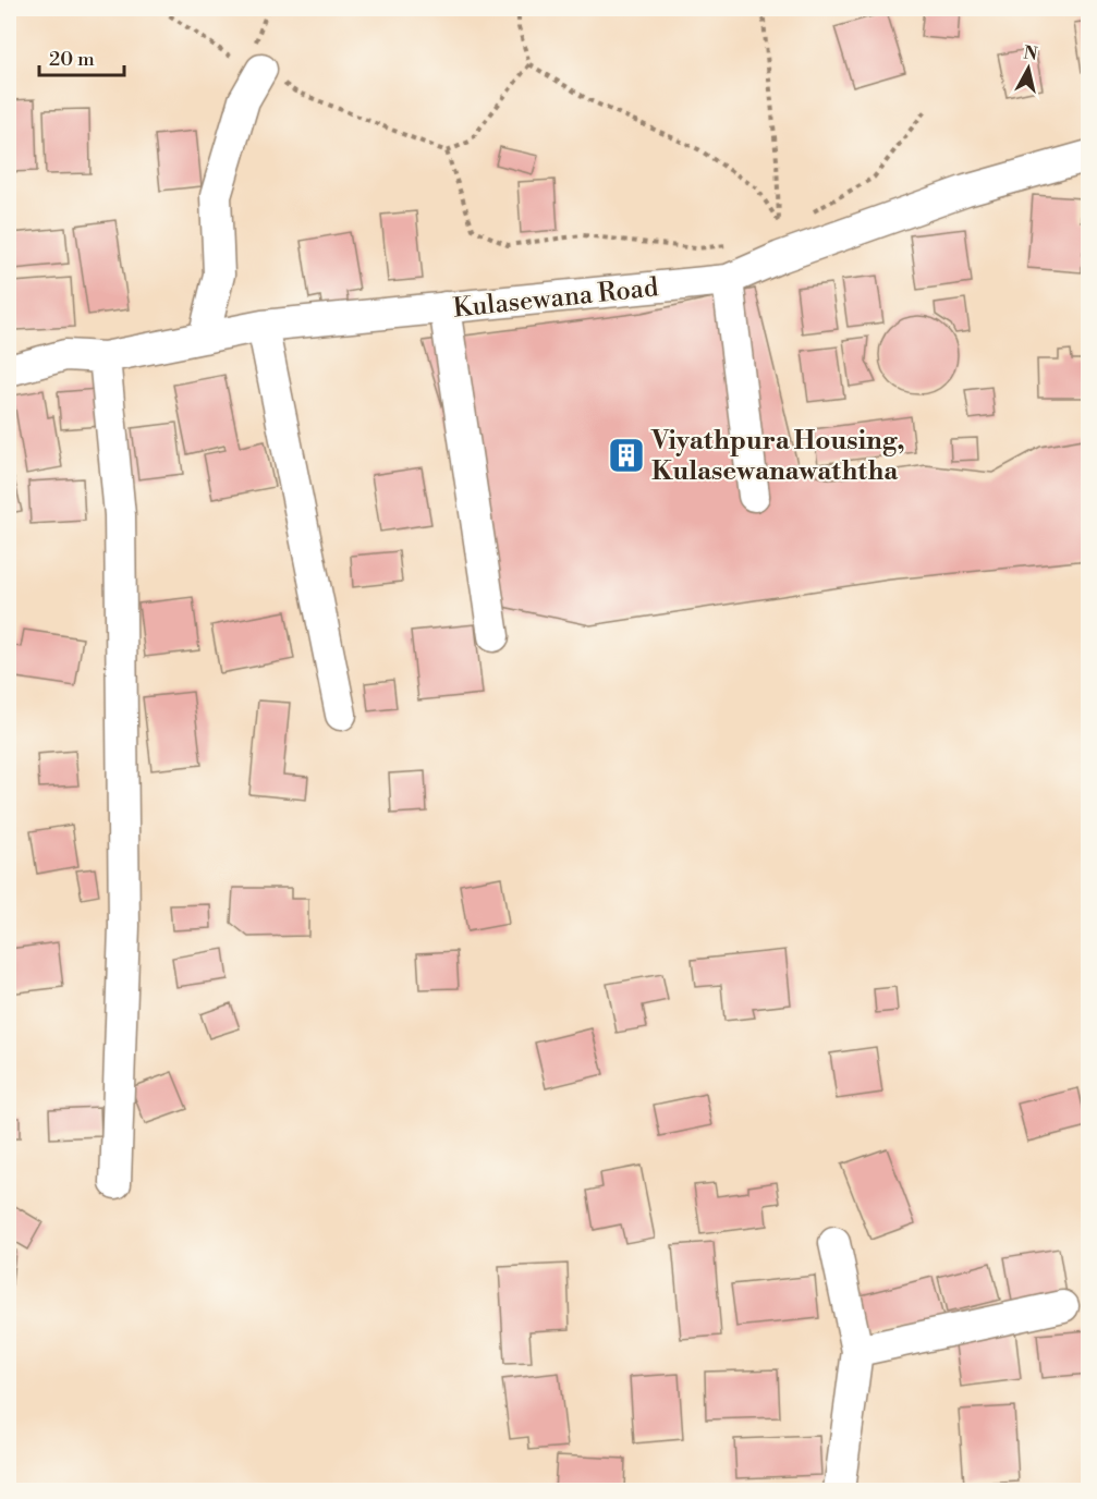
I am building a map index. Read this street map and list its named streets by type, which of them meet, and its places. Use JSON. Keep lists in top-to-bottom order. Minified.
{"streets":{"street":["Kulasewana Road"]},"places":{"building":["Viyathpura Housing, Kulasewanawaththa"]},"scale_bar":"20 m","north":"top"}
